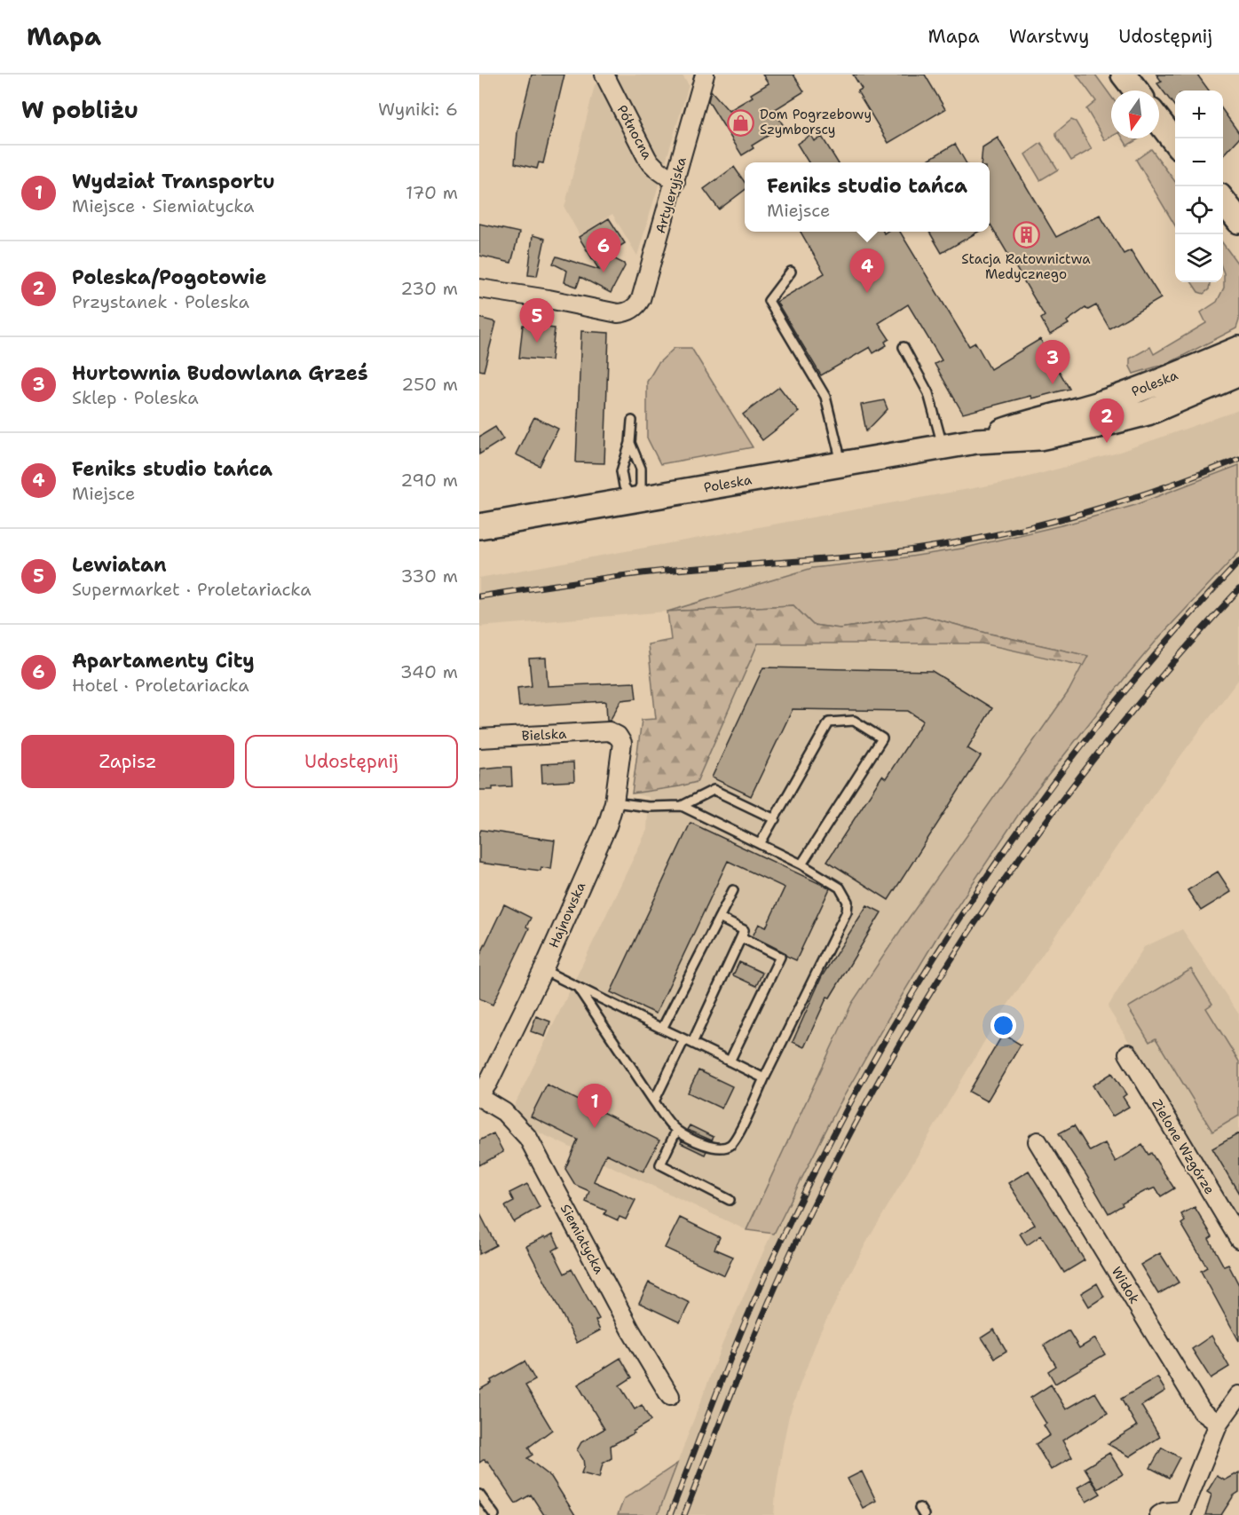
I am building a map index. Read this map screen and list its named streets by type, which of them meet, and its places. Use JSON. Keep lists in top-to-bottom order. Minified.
{"streets":{"main road":["Poleska"],"street":["Północna","Artyleryjska","Bielska","Hajnowska","Zielone Wzgórze","Siemiatycka","Widok"]},"crossings":[["Północna","Artyleryjska"],["Bielska","Hajnowska"],["Hajnowska","Siemiatycka"]],"places":{"shop":["Dom Pogrzebowy Szymborscy"],"building":["Stacja Ratownictwa Medycznego"]},"north":"bottom","page":{"header":"Mapa","nav":["Mapa","Warstwy","Udostępnij"],"heading":["W pobliżu","Wyniki: 6"],"map_buttons":["+","−"],"list":[{"mark":"1","name":"Wydział Transportu","note":"Miejsce · Siemiatycka","value":"170 m"},{"mark":"2","name":"Poleska/Pogotowie","note":"Przystanek · Poleska","value":"230 m"},{"mark":"3","name":"Hurtownia Budowlana Grześ","note":"Sklep · Poleska","value":"250 m"},{"mark":"4","name":"Feniks studio tańca","note":"Miejsce","value":"290 m"},{"mark":"5","name":"Lewiatan","note":"Supermarket · Proletariacka","value":"330 m"},{"mark":"6","name":"Apartamenty City","note":"Hotel · Proletariacka","value":"340 m"}],"popup":["Feniks studio tańca","Miejsce"],"pins":["6","4","5","3","2","1"],"buttons":["Zapisz","Udostępnij"]}}
